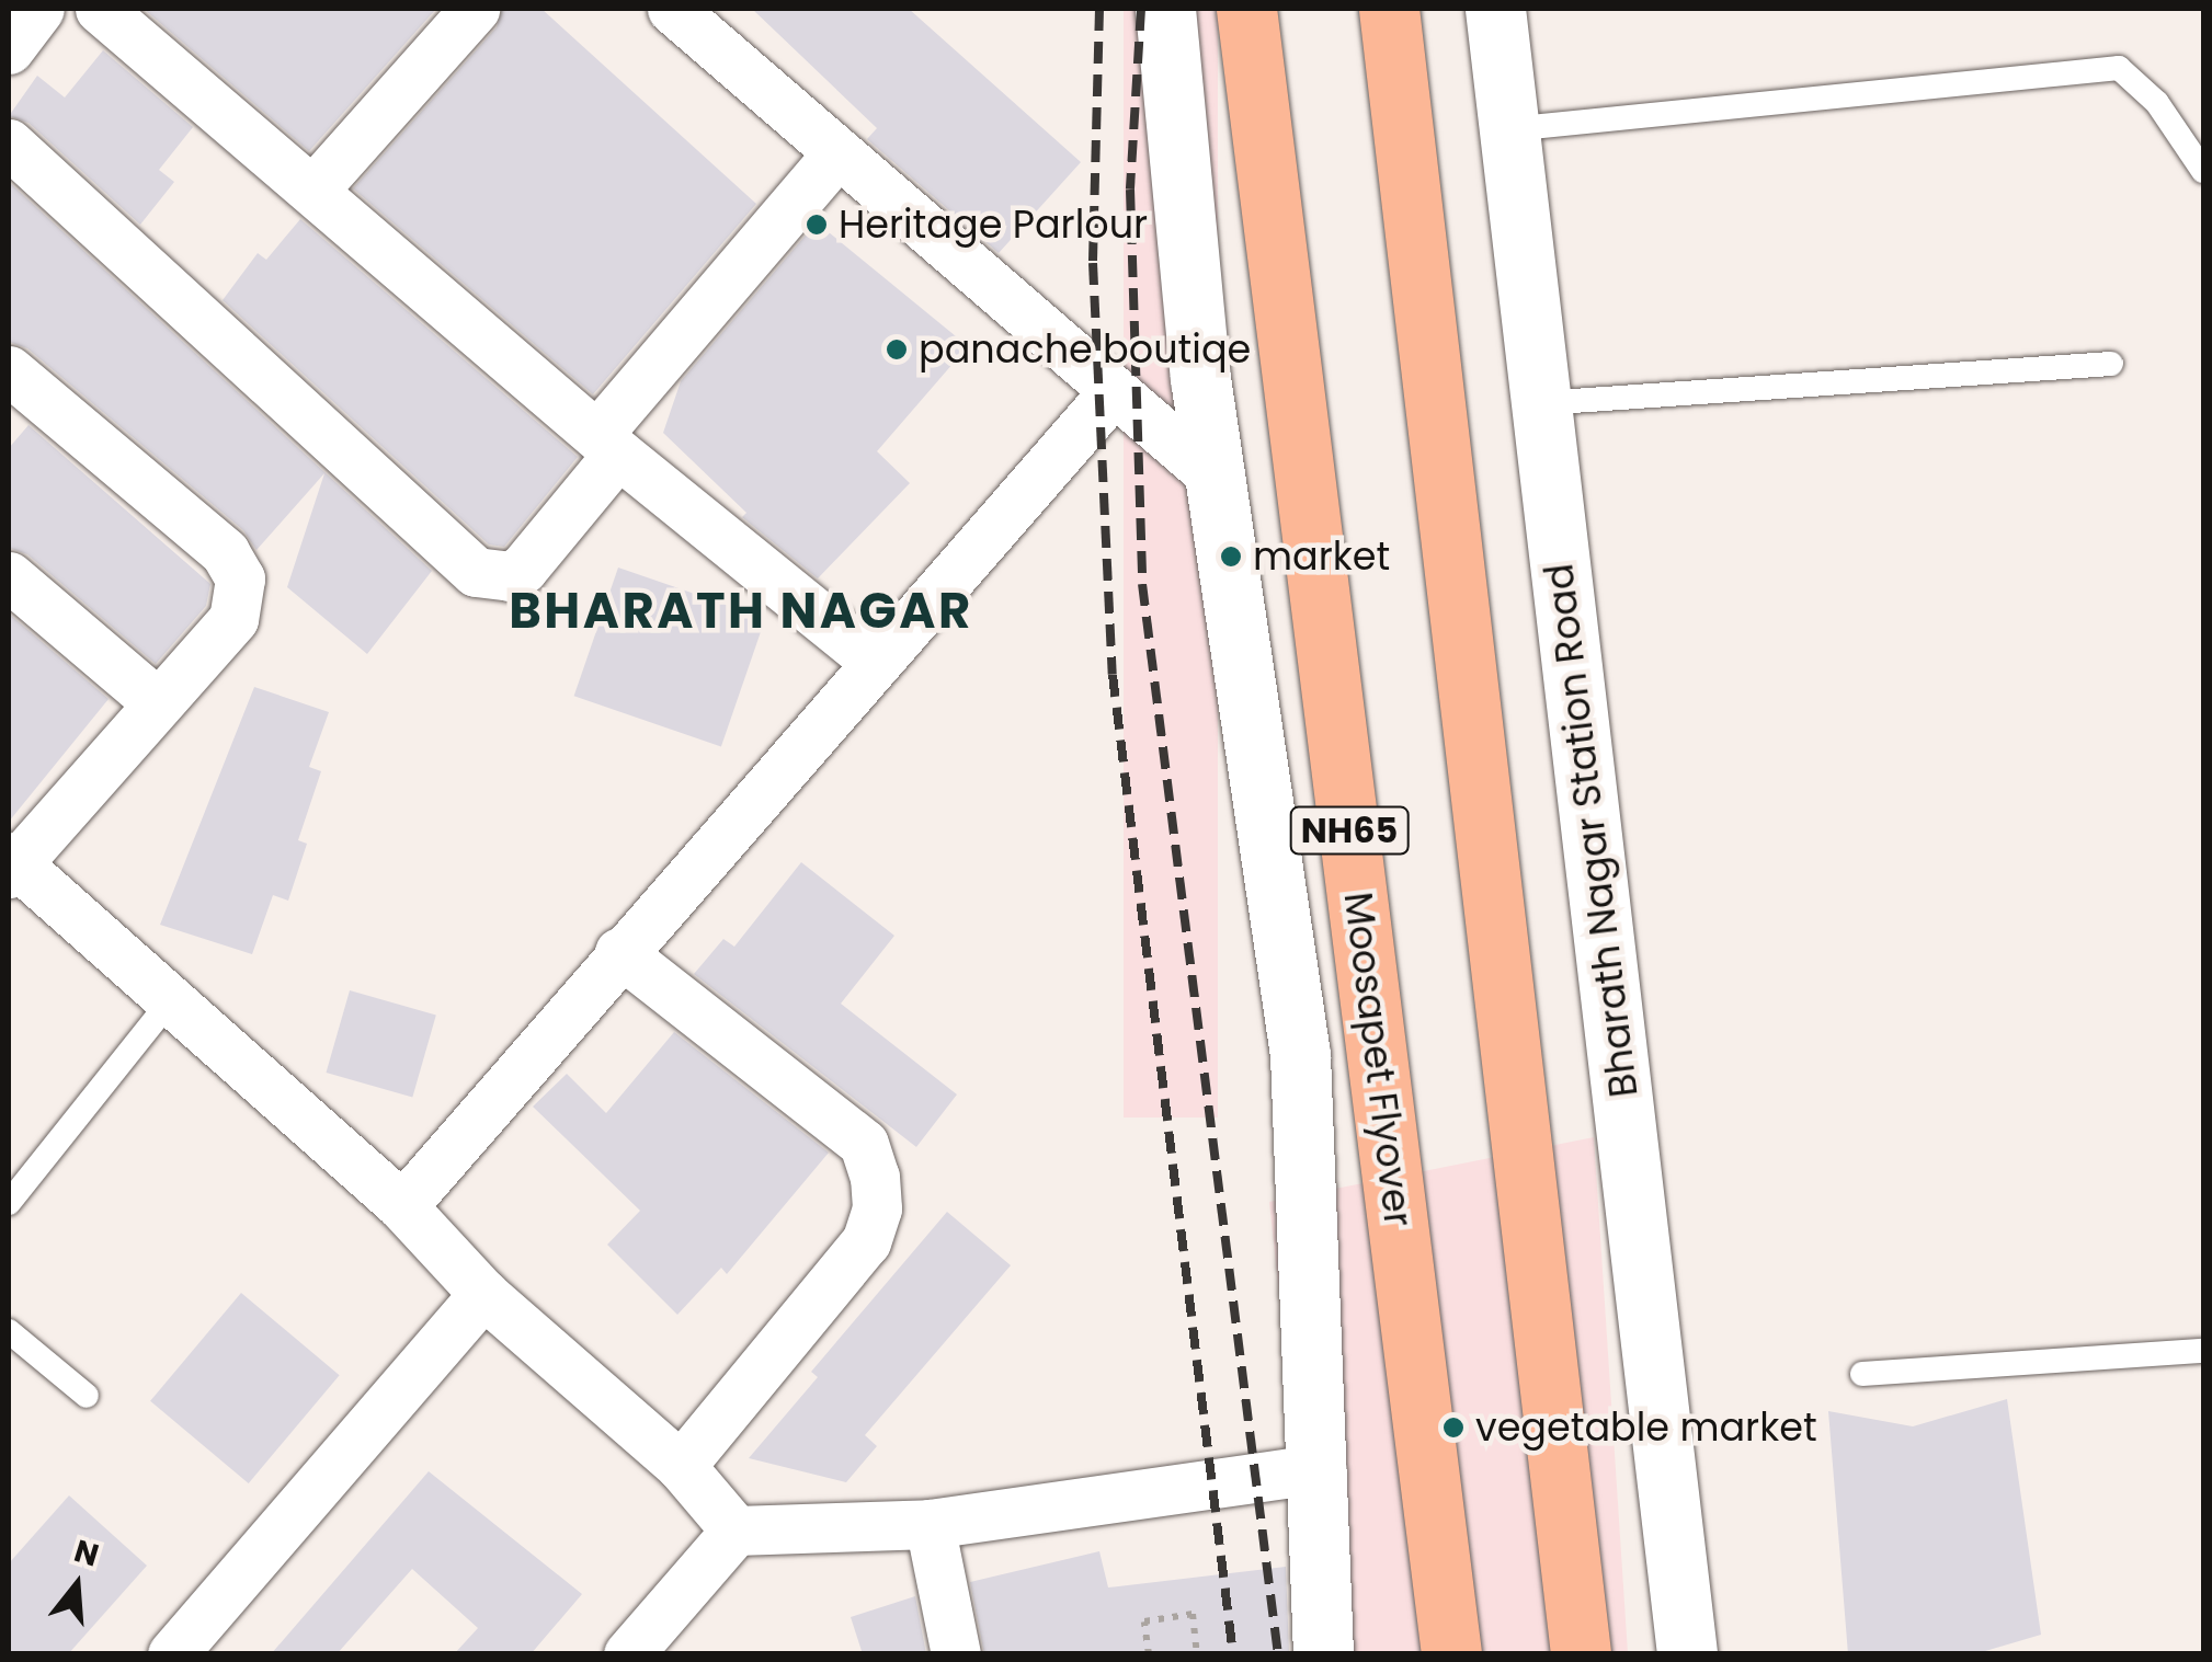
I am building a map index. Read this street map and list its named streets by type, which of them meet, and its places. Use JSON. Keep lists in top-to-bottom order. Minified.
{"streets":{"highway":["NH65","Moosapet Flyover"],"street":["Bharath Nagar Station Road"]},"districts":["BHARATH NAGAR"],"places":["Heritage Parlour","panache boutiqe","market","vegetable market"],"north":"top"}
